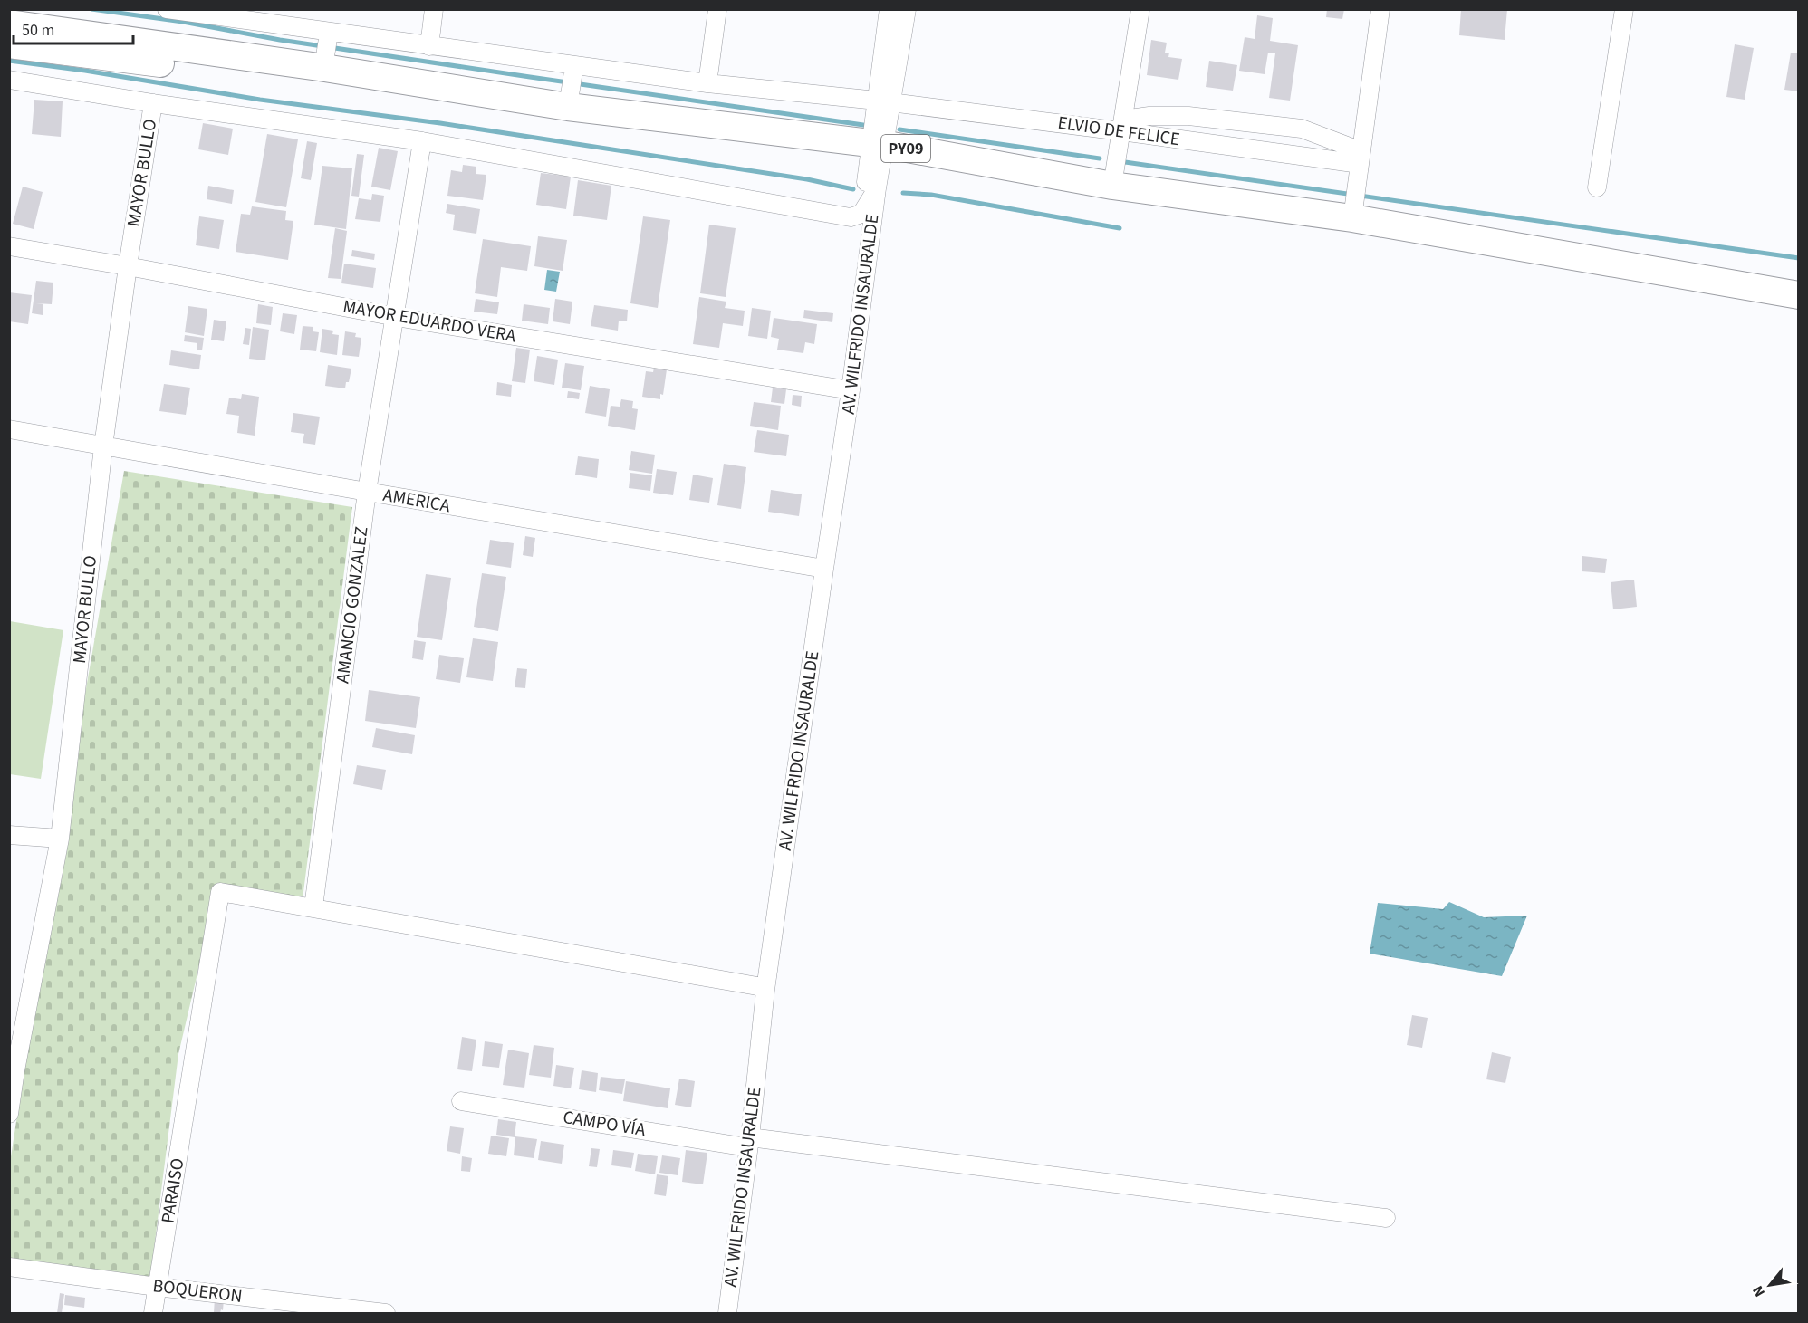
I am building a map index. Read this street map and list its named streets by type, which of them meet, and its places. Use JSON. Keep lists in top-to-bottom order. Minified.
{"streets":{"highway":["PY09"],"street":["ELVIO DE FELICE","MAYOR BULLO","AV. WILFRIDO INSAURALDE","MAYOR EDUARDO VERA","AMERICA","AMANCIO GONZALEZ","CAMPO VÍA","PARAISO","BOQUERON"]},"crossings":[["ELVIO DE FELICE","PY09"],["PY09","AV. WILFRIDO INSAURALDE"],["MAYOR BULLO","MAYOR EDUARDO VERA"],["MAYOR BULLO","AMERICA"],["AV. WILFRIDO INSAURALDE","MAYOR EDUARDO VERA"],["AV. WILFRIDO INSAURALDE","AMERICA"],["AV. WILFRIDO INSAURALDE","CAMPO VÍA"],["MAYOR EDUARDO VERA","AMANCIO GONZALEZ"],["AMERICA","AMANCIO GONZALEZ"],["AMANCIO GONZALEZ","PARAISO"],["PARAISO","BOQUERON"]],"scale_bar":"50 m","north":"bottom left"}
